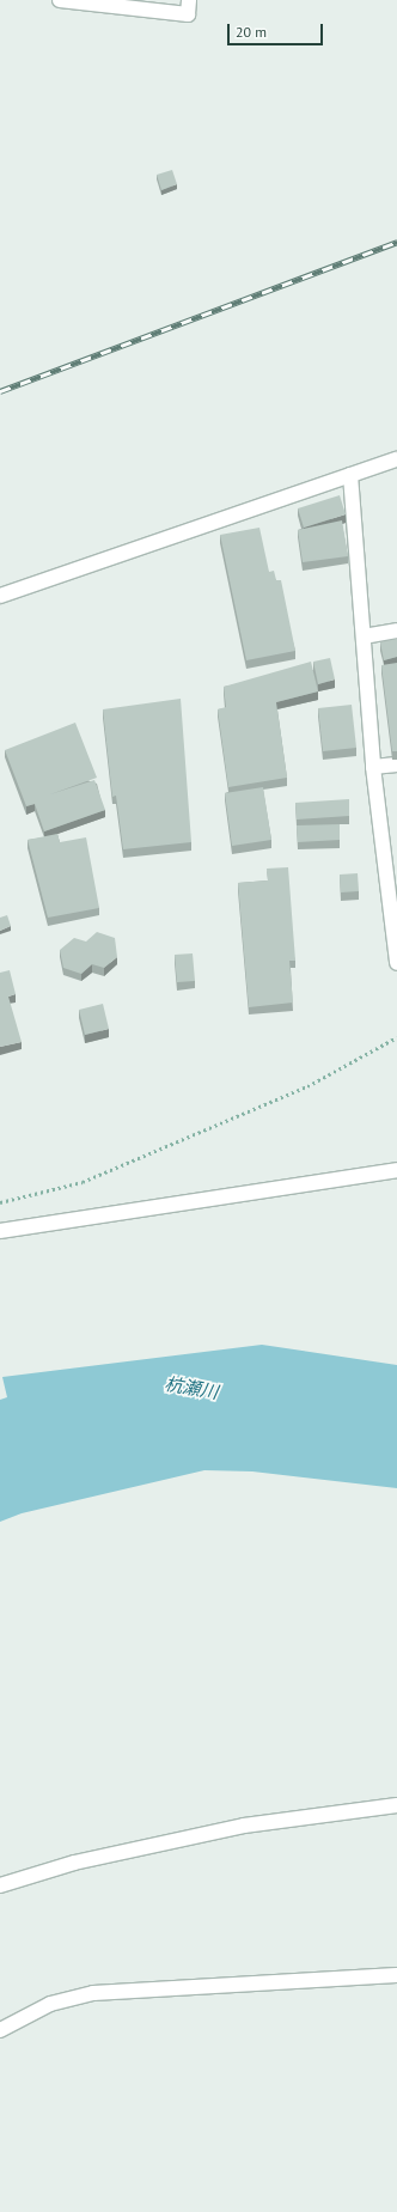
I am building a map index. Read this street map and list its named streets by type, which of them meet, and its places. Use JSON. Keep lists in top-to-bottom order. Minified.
{"water":["杭瀬川"],"scale_bar":"20 m"}
